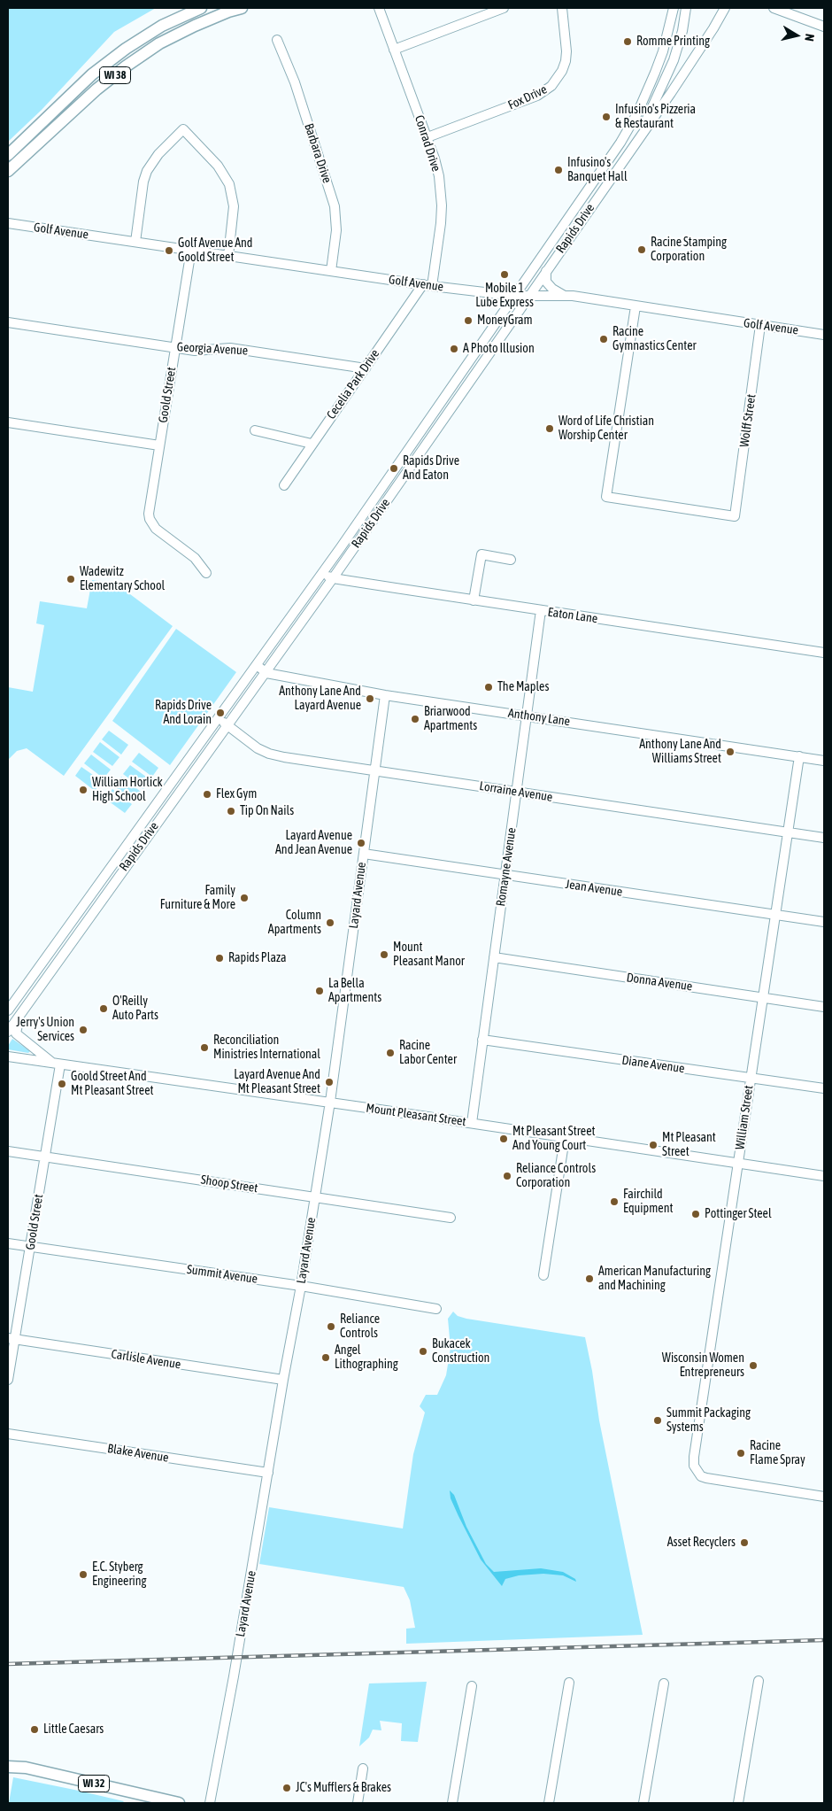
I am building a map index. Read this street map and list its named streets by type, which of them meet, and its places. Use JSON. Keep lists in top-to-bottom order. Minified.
{"streets":{"main road":["WI 38","WI 32"],"street":["Fox Drive","Conrad Drive","Barbara Drive","Rapids Drive","Golf Avenue","Georgia Avenue","Cecelia Park Drive","Goold Street","Wolff Street","Eaton Lane","Anthony Lane","Lorraine Avenue","Romayne Avenue","Jean Avenue","Layard Avenue","Donna Avenue","Diane Avenue","Mount Pleasant Street","William Street","Shoop Street","Summit Avenue","Carlisle Avenue","Blake Avenue"]},"crossings":[["Fox Drive","Conrad Drive"],["Conrad Drive","Golf Avenue"],["Conrad Drive","Cecelia Park Drive"],["Barbara Drive","Golf Avenue"],["Rapids Drive","Golf Avenue"],["Rapids Drive","Eaton Lane"],["Rapids Drive","Anthony Lane"],["Rapids Drive","Lorraine Avenue"],["Golf Avenue","Cecelia Park Drive"],["Golf Avenue","Goold Street"],["Golf Avenue","Wolff Street"],["Georgia Avenue","Cecelia Park Drive"],["Georgia Avenue","Goold Street"],["Goold Street","Mount Pleasant Street"],["Goold Street","Shoop Street"],["Goold Street","Summit Avenue"],["Goold Street","Carlisle Avenue"],["Eaton Lane","Romayne Avenue"],["Anthony Lane","Romayne Avenue"],["Anthony Lane","Layard Avenue"],["Anthony Lane","William Street"],["Lorraine Avenue","Romayne Avenue"],["Lorraine Avenue","Layard Avenue"],["Lorraine Avenue","William Street"],["Romayne Avenue","Jean Avenue"],["Romayne Avenue","Donna Avenue"],["Romayne Avenue","Diane Avenue"],["Romayne Avenue","Mount Pleasant Street"],["Jean Avenue","Layard Avenue"],["Jean Avenue","William Street"],["Layard Avenue","Mount Pleasant Street"],["Layard Avenue","Shoop Street"],["Layard Avenue","Summit Avenue"],["Layard Avenue","Carlisle Avenue"],["Layard Avenue","Blake Avenue"],["Donna Avenue","William Street"],["Diane Avenue","William Street"],["Mount Pleasant Street","William Street"]],"places":["Romme Printing","Infusino's Pizzeria & Restaurant","Infusino's Banquet Hall","Racine Stamping Corporation","Golf Avenue And Goold Street","Mobile 1 Lube Express","MoneyGram","Racine Gymnastics Center","A Photo Illusion","Word of Life Christian Worship Center","Rapids Drive And Eaton","Wadewitz Elementary School","The Maples","Anthony Lane And Layard Avenue","Rapids Drive And Lorain","Briarwood Apartments","Anthony Lane And Williams Street","William Horlick High School","Flex Gym","Tip On Nails","Layard Avenue And Jean Avenue","Family Furniture & More","Column Apartments","Mount Pleasant Manor","Rapids Plaza","La Bella Apartments","O'Reilly Auto Parts","Jerry's Union Services","Reconciliation Ministries International","Racine Labor Center","Layard Avenue And Mt Pleasant Street","Goold Street And Mt Pleasant Street","Mt Pleasant Street And Young Court","Mt Pleasant Street","Reliance Controls Corporation","Fairchild Equipment","Pottinger Steel","American Manufacturing and Machining","Reliance Controls","Bukacek Construction","Angel Lithographing","Wisconsin Women Entrepreneurs","Summit Packaging Systems","Racine Flame Spray","Asset Recyclers","E.C. Styberg Engineering","Little Caesars","JC's Mufflers & Brakes"],"north":"right"}
